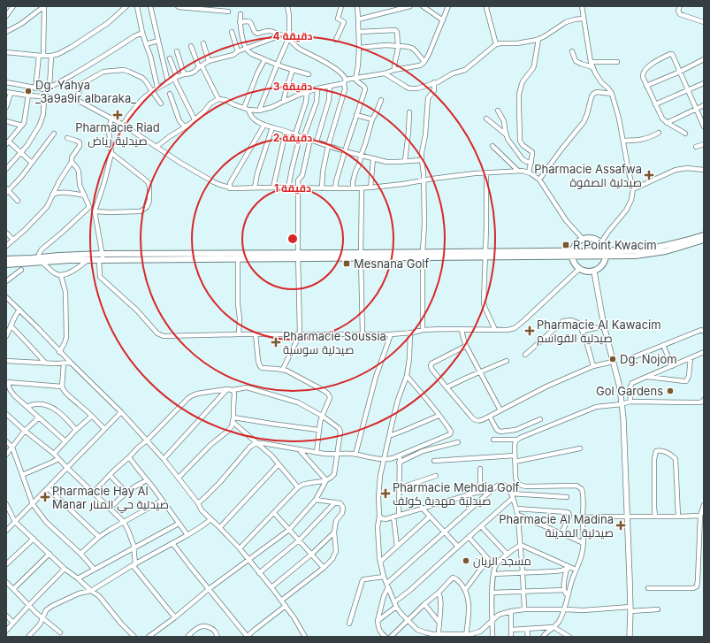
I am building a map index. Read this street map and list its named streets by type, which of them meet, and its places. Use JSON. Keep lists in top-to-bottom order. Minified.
{"places":{"other":["Dg. Yahya _3a9a9ir albaraka_","Dg. Nojom","Gol Gardens","مسجد الريان"],"health":["Pharmacie Riad صيدلية رياض","Pharmacie Assafwa صيدلية الصفوة","Pharmacie Al Kawacim صيدلية القواسم","Pharmacie Soussia صيدلية سوسية","Pharmacie Mehdia Golf صيدلية مهدية كولف","Pharmacie Hay Al Manar صيدلية حي المنار","Pharmacie Al Madina صيدلية المدينة"],"transit":["R.Point Kwacim","Mesnana Golf"]},"rings":["4 دقيقة","3 دقيقة","2 دقيقة","1 دقيقة"]}
